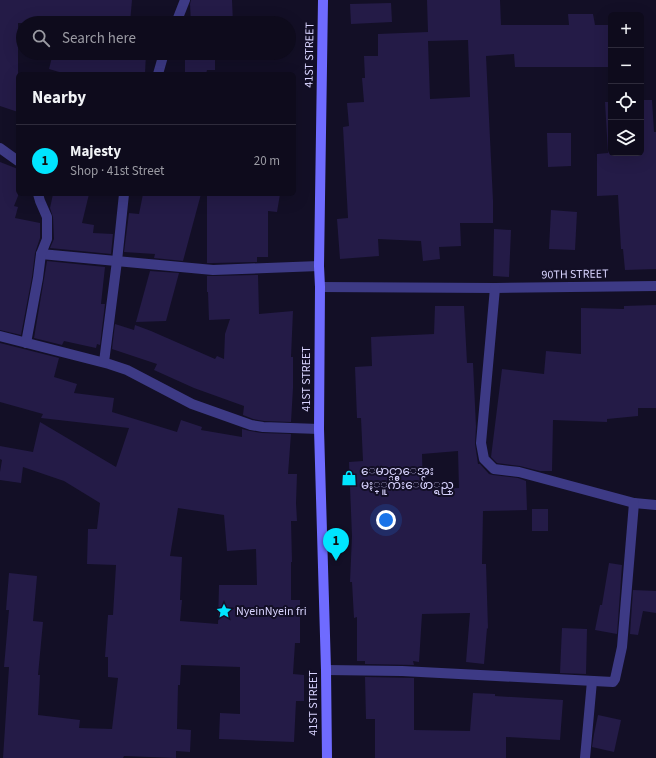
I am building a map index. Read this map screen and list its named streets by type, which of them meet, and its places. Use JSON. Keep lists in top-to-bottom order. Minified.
{"streets":{"main road":["41ST STREET"],"street":["90TH STREET"]},"crossings":[["41ST STREET","90TH STREET"]],"places":{"shop":["ေမာင္သာေအး မႏ္ူက်ီးေဖ်ာ္ရည္"],"place":["NyeinNyein fri"]},"page":{"map_buttons":["+","−"],"search":"Search here","heading":"Nearby","list":[{"mark":"1","name":"Majesty","note":"Shop · 41st Street","value":"20 m"}],"pins":"1"}}
